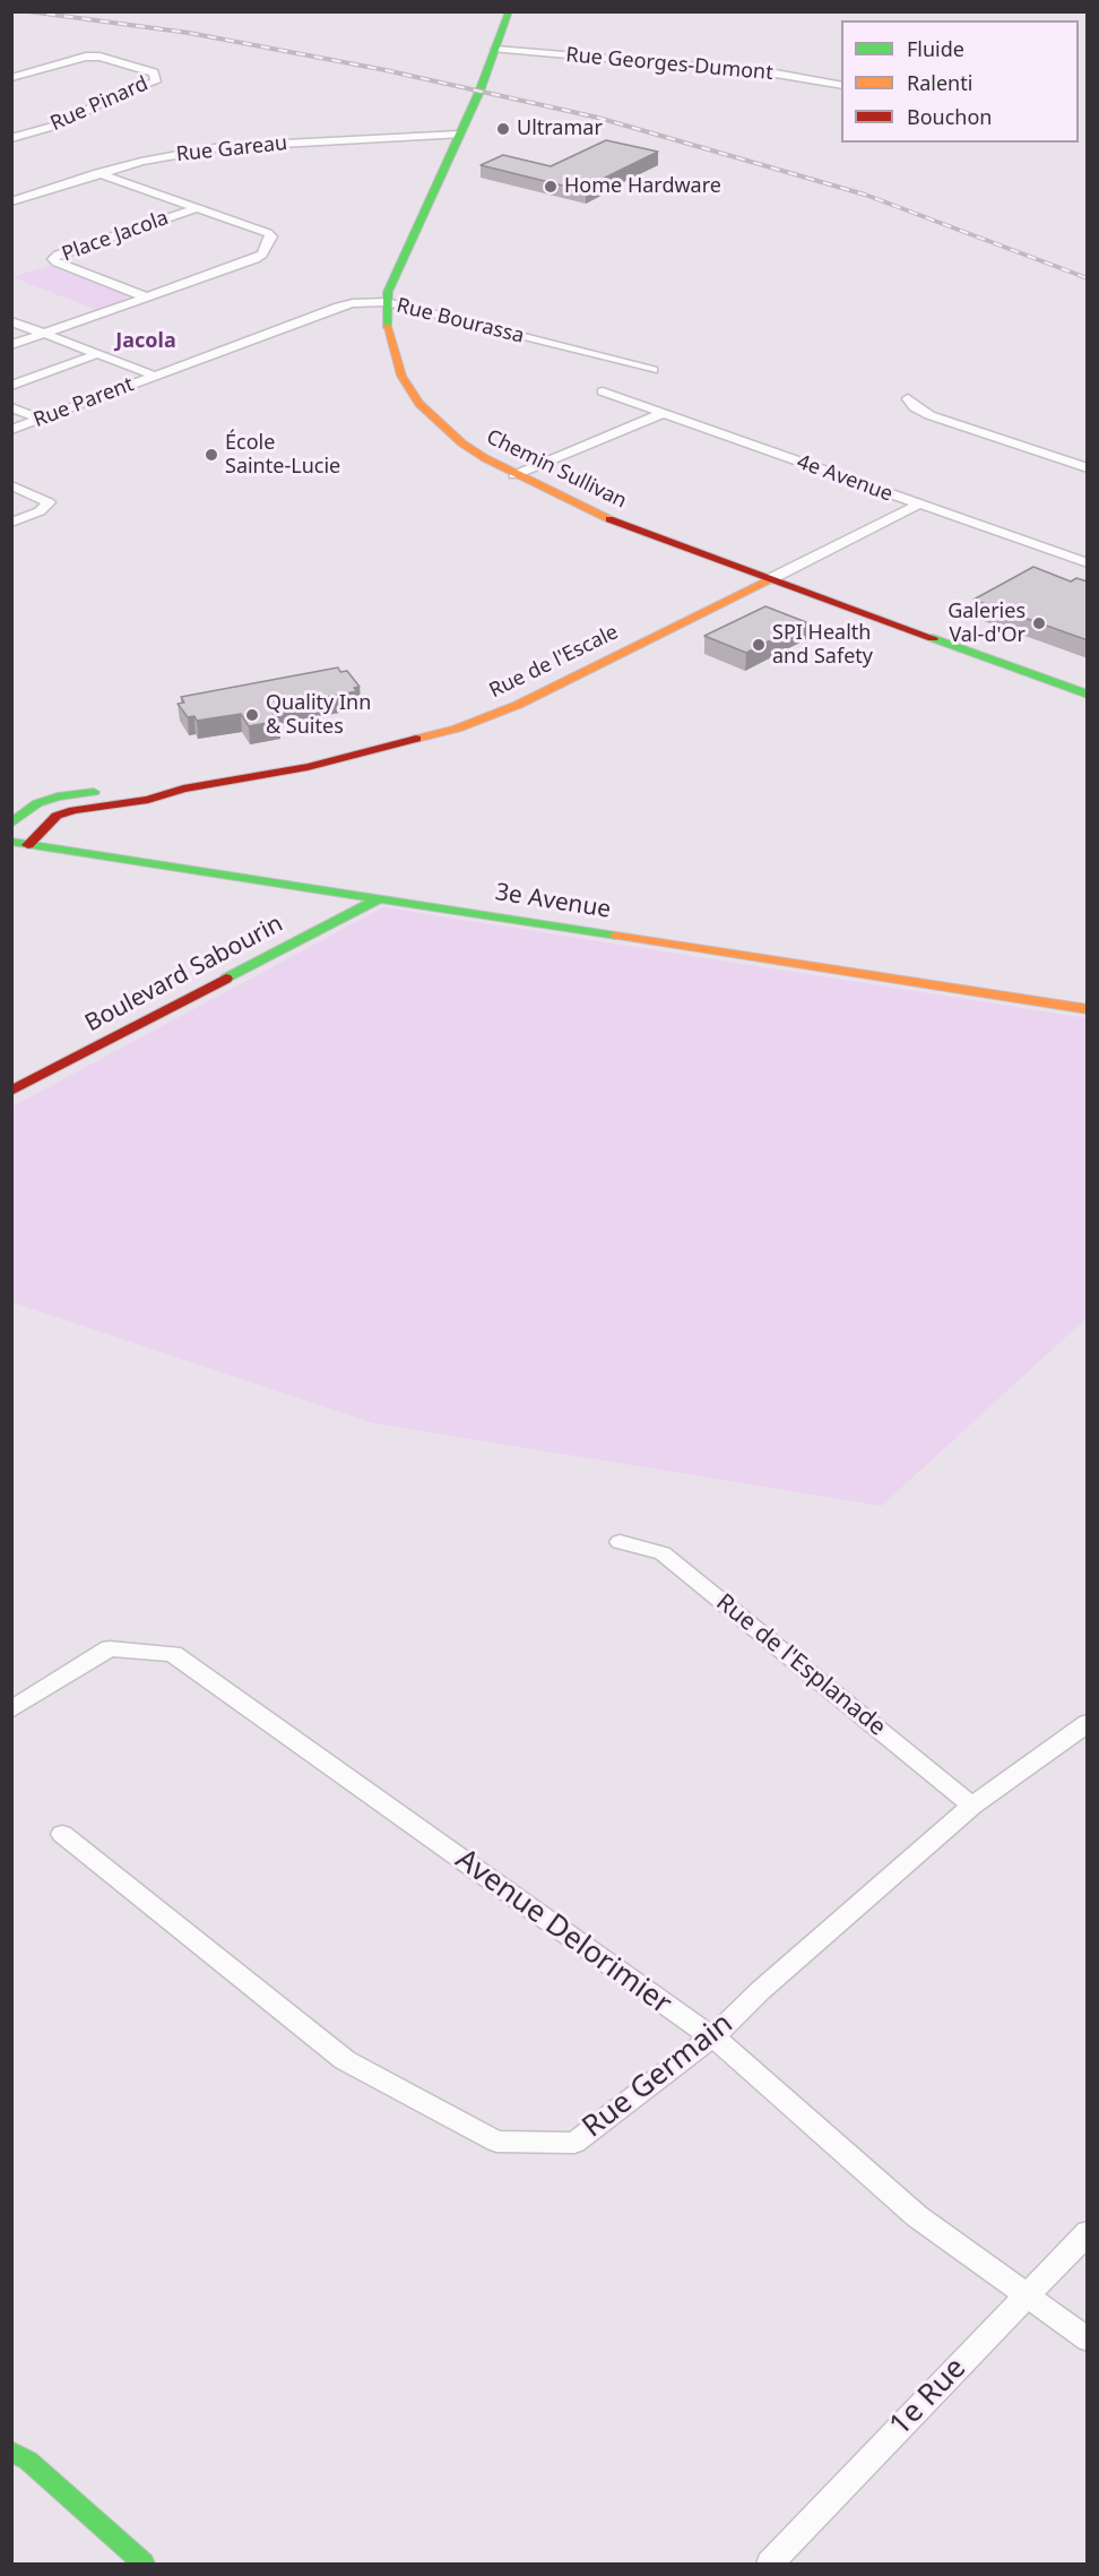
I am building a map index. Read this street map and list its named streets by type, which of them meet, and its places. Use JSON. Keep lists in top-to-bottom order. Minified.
{"streets":{"main road":["Chemin Sullivan","Rue de l'Escale","3e Avenue","Boulevard Sabourin"],"street":["Rue Georges-Dumont","Rue Pinard","Rue Gareau","Place Jacola","Rue Bourassa","Rue Parent","4e Avenue","Rue de l'Esplanade","Avenue Delorimier","Rue Germain","1e Rue"]},"crossings":[["Rue Georges-Dumont","Chemin Sullivan"],["Rue Gareau","Place Jacola"],["Rue Gareau","Chemin Sullivan"],["Rue Bourassa","Rue Parent"],["Rue Bourassa","Chemin Sullivan"],["Chemin Sullivan","Rue de l'Escale"],["4e Avenue","Rue de l'Escale"],["Rue de l'Escale","3e Avenue"],["3e Avenue","Boulevard Sabourin"],["Rue de l'Esplanade","Rue Germain"],["Avenue Delorimier","Rue Germain"],["Avenue Delorimier","1e Rue"]],"districts":["Jacola"],"places":["Ultramar","Home Hardware","École Sainte-Lucie","Galeries Val-d'Or","SPI Health and Safety","Quality Inn & Suites"],"legend":["Fluide","Ralenti","Bouchon"]}
